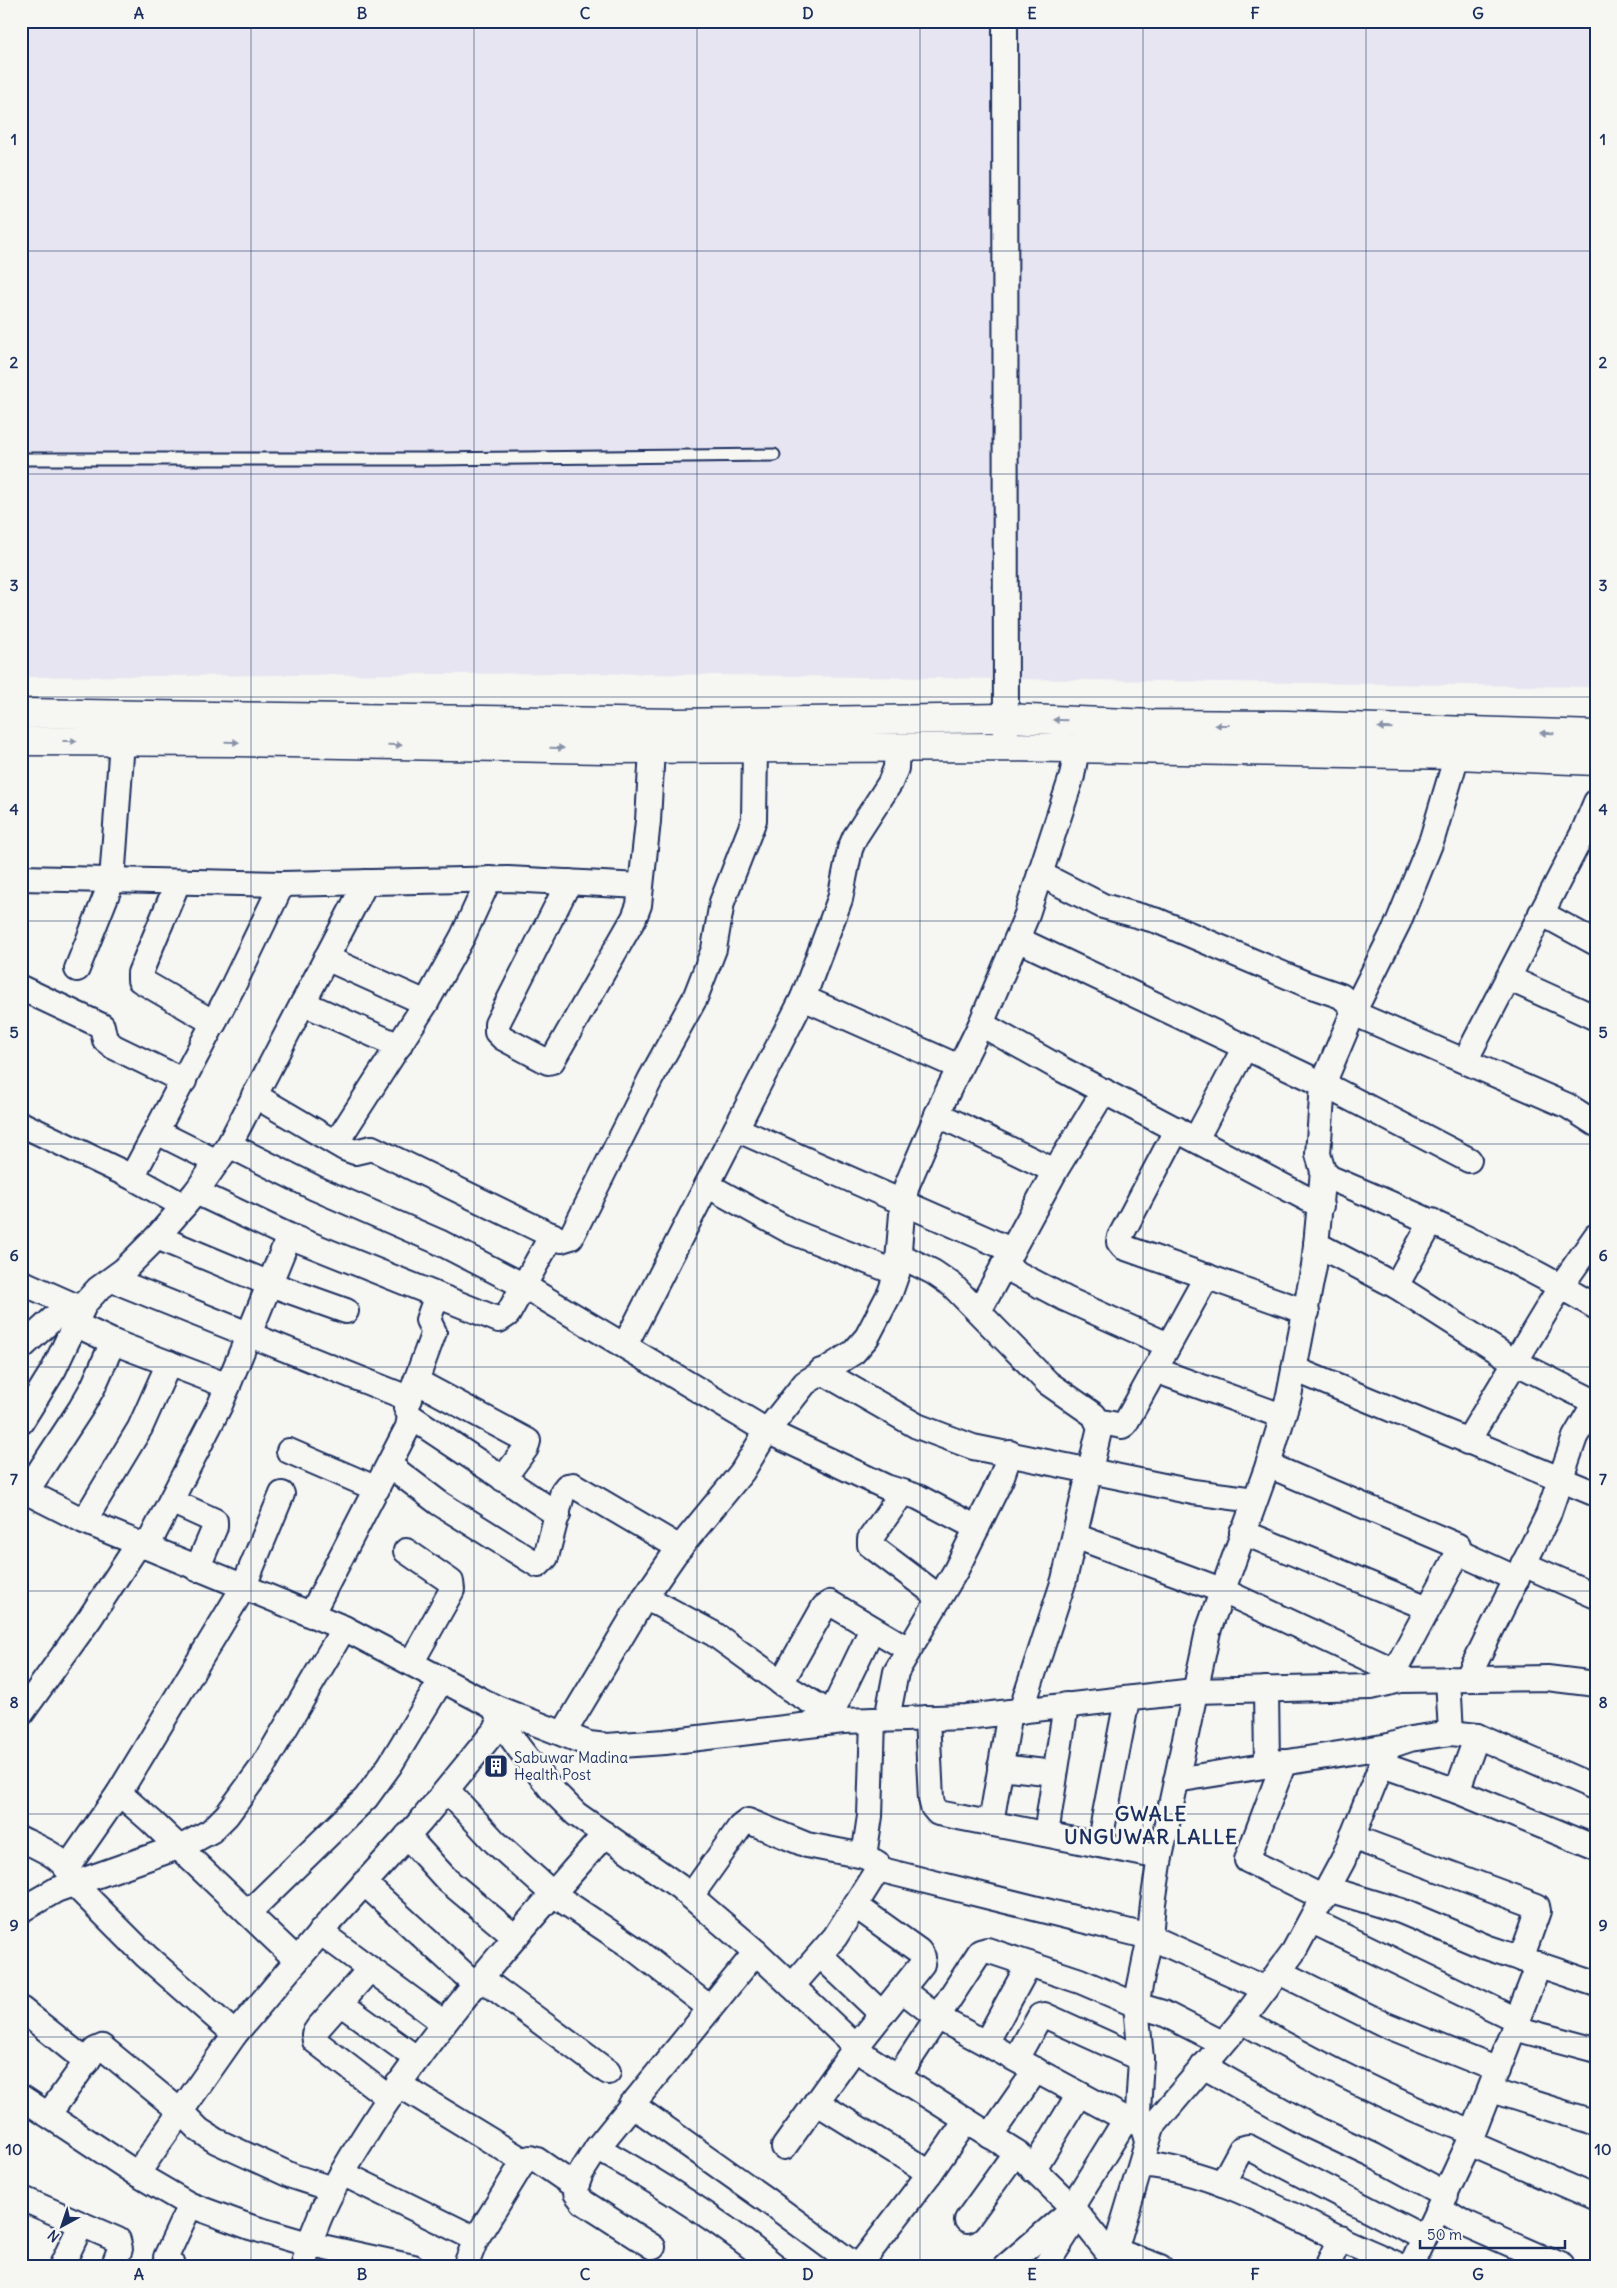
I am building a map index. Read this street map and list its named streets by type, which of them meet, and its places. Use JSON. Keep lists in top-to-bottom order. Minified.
{"districts":["GWALE UNGUWAR LALLE"],"places":{"building":["Sabuwar Madina Health Post"]},"scale_bar":"50 m","north":"bottom left","grid":{"columns":["A","B","C","D","E","F","G"],"rows":["1","2","3","4","5","6","7","8","9","10"]}}
